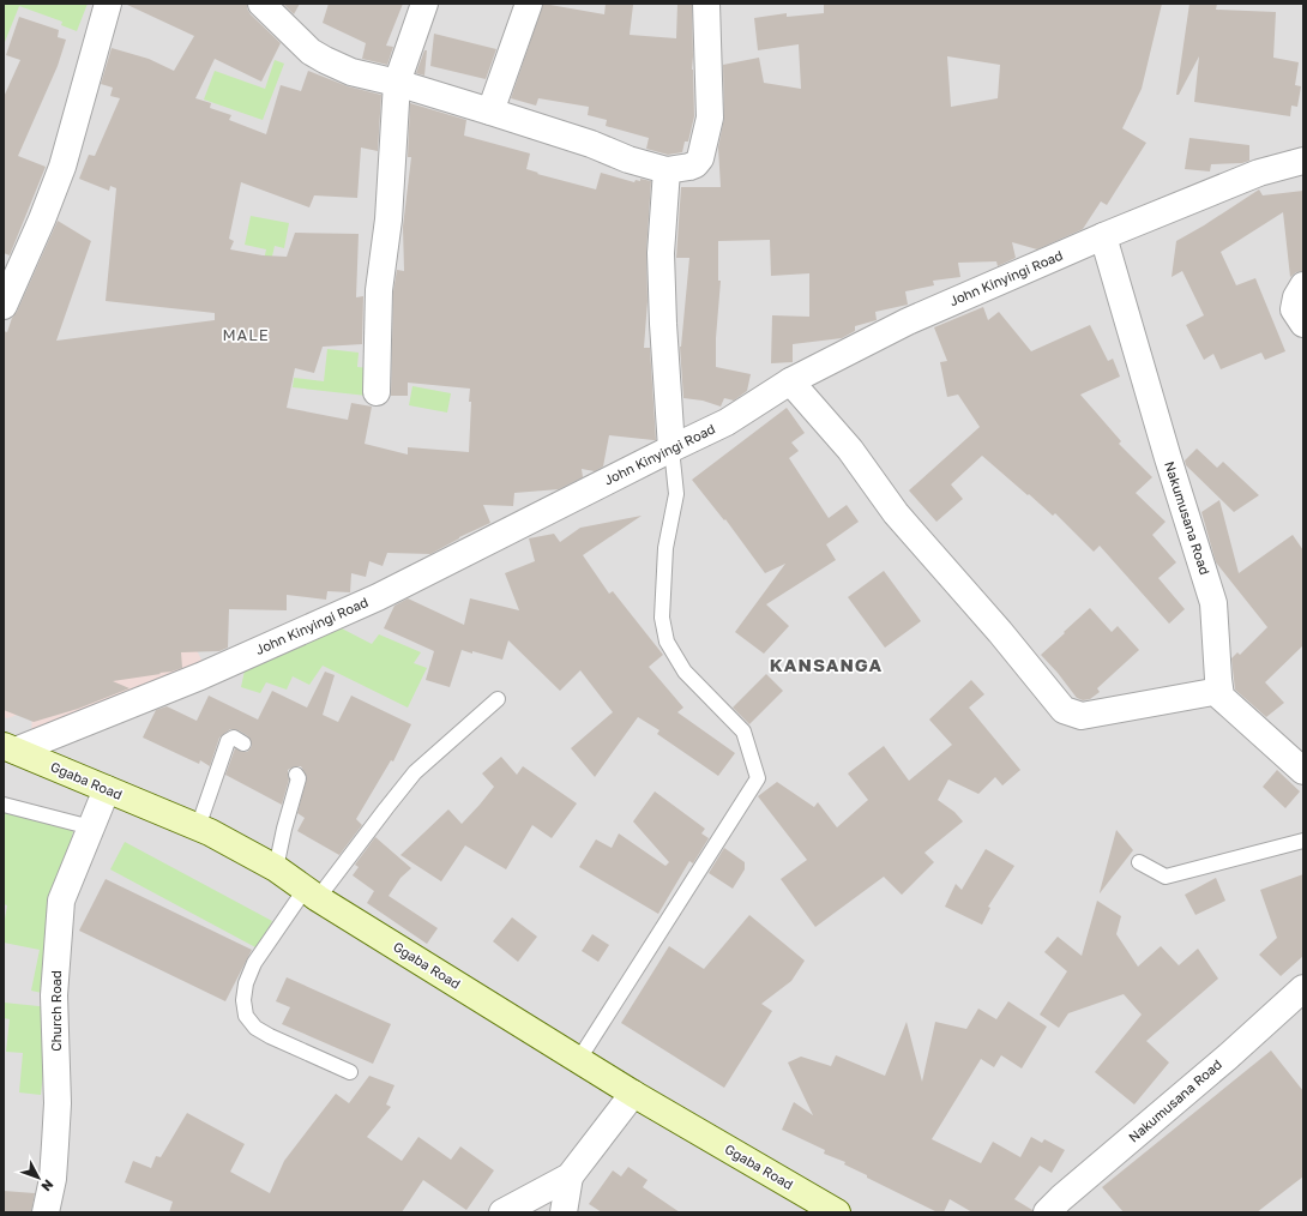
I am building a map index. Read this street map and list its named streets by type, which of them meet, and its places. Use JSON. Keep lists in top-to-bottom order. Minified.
{"streets":{"main road":["Ggaba Road"],"street":["John Kinyingi Road","Nakumusana Road","Church Road"]},"crossings":[["John Kinyingi Road","Nakumusana Road"],["John Kinyingi Road","Ggaba Road"],["Ggaba Road","Church Road"]],"districts":["MALE","KANSANGA"],"north":"bottom right"}
